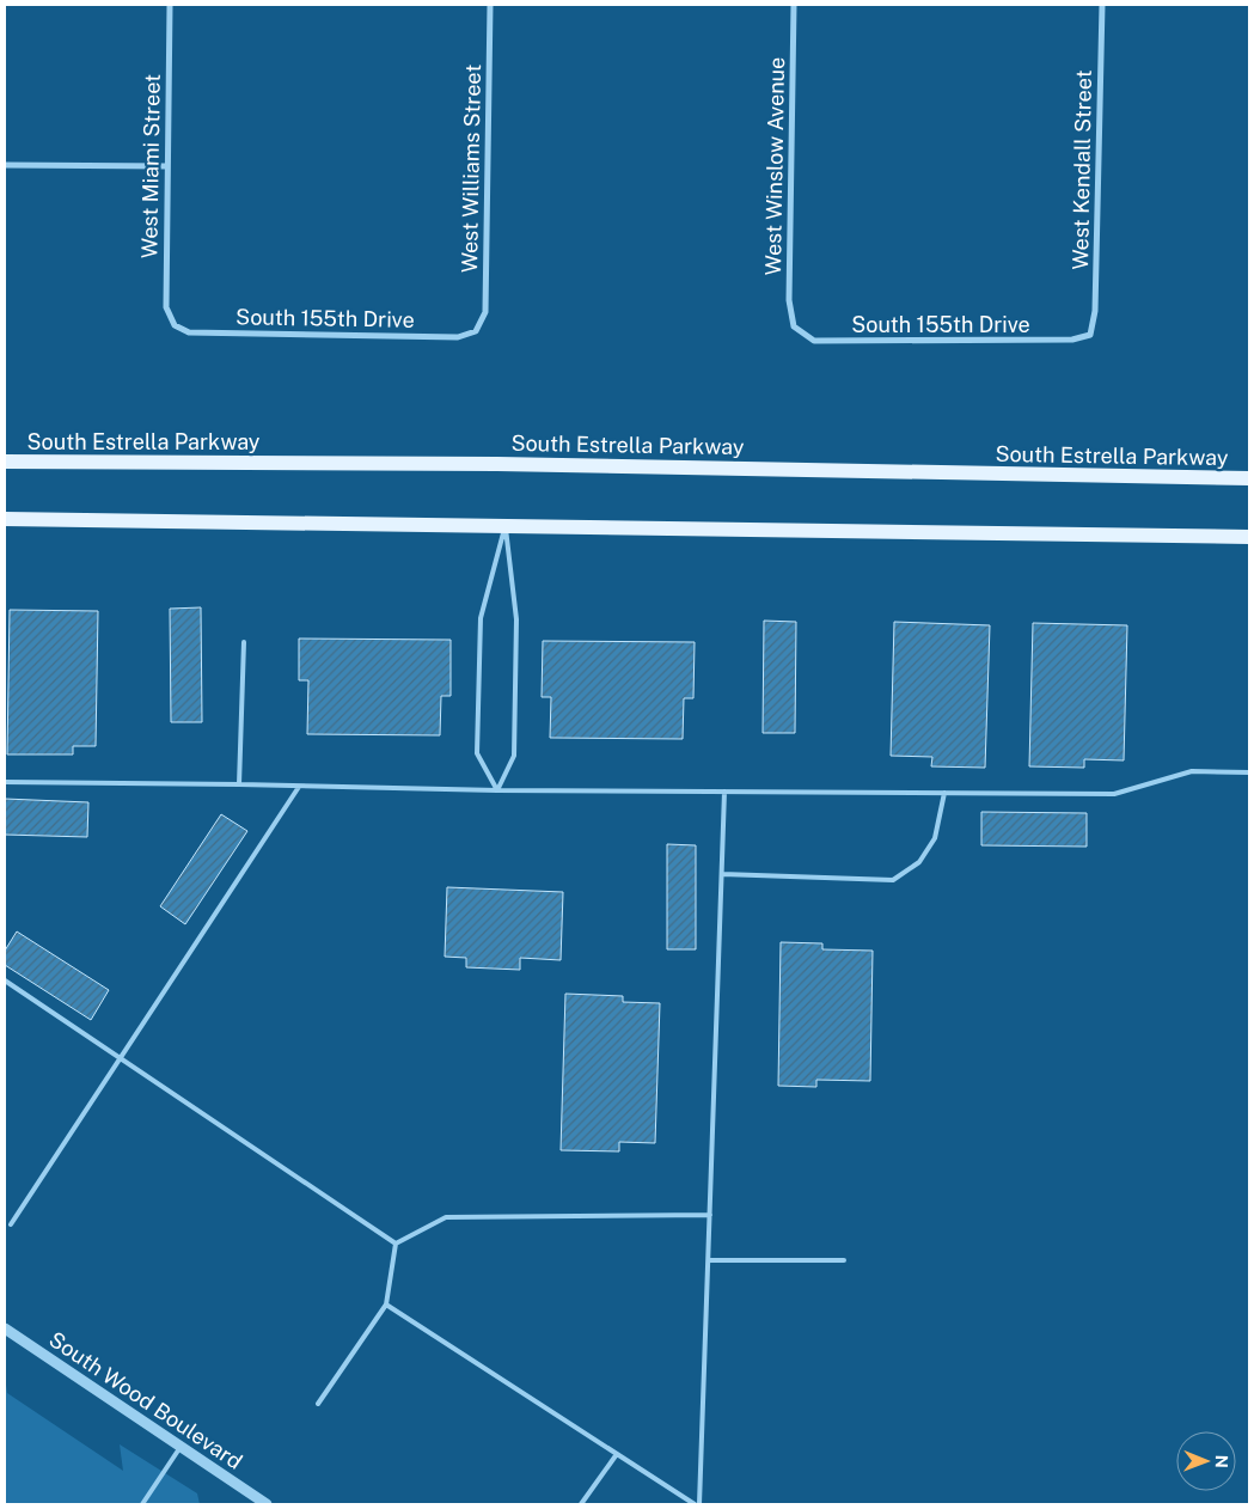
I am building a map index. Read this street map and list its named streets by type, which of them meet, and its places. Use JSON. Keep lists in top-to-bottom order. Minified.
{"streets":{"main road":["South Estrella Parkway"],"street":["West Miami Street","West Winslow Avenue","West Williams Street","West Kendall Street","South 155th Drive","South Wood Boulevard"]},"crossings":[["West Miami Street","South 155th Drive"],["West Winslow Avenue","South 155th Drive"],["West Williams Street","South 155th Drive"],["West Kendall Street","South 155th Drive"]],"north":"right"}
